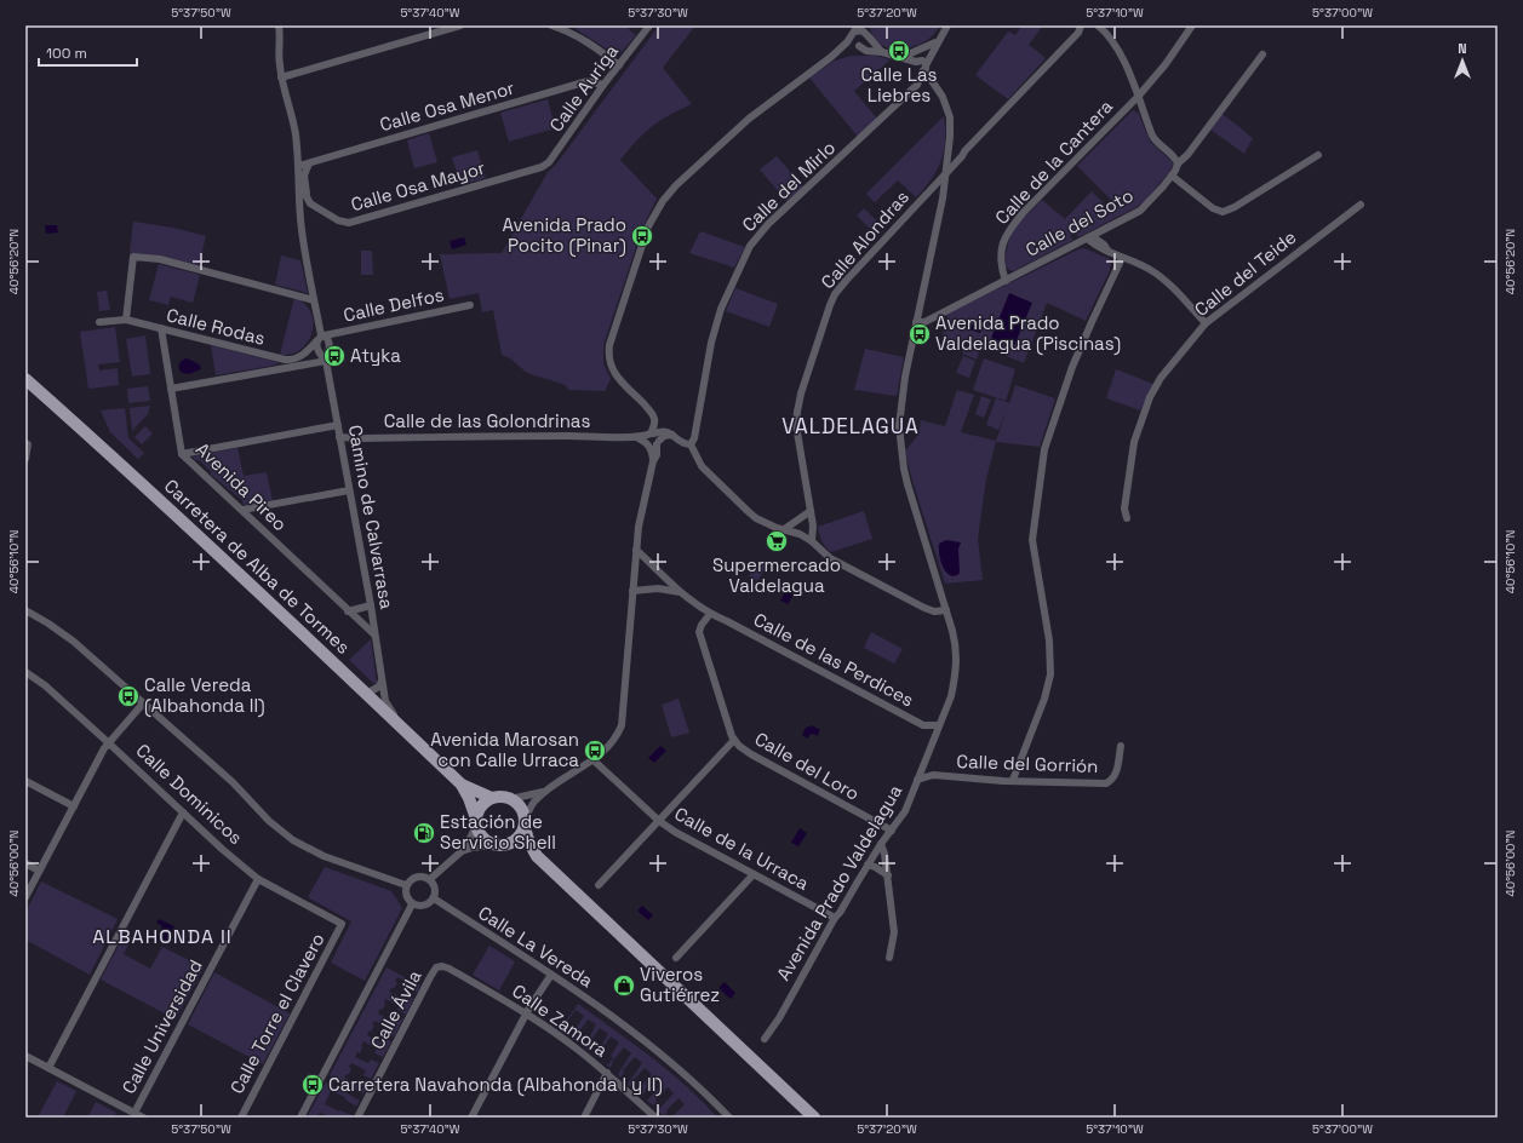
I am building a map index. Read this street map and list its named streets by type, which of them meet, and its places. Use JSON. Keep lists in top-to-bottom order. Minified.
{"streets":{"main road":["Carretera de Alba de Tormes"],"street":["Calle Auriga","Calle Osa Menor","Calle de la Cantera","Calle Osa Mayor","Calle del Mirlo","Calle del Soto","Calle Alondras","Calle del Teide","Calle Delfos","Calle Rodas","Calle de las Golondrinas","Avenida Pireo","Camino de Calvarrasa","Calle de las Perdices","Calle del Gorrión","Calle del Loro","Calle Dominicos","Calle de la Urraca","Avenida Prado Valdelagua","Calle La Vereda","Calle Ávila","Calle Torre el Clavero","Calle Zamora","Calle Universidad"]},"crossings":[["Calle Auriga","Calle Osa Menor"],["Calle Auriga","Calle Osa Mayor"],["Calle de la Cantera","Calle del Soto"],["Calle del Mirlo","Calle de las Golondrinas"],["Calle del Mirlo","Avenida Prado Valdelagua"],["Calle del Soto","Avenida Prado Valdelagua"],["Calle Alondras","Avenida Prado Valdelagua"],["Calle Rodas","Avenida Pireo"],["Calle de las Golondrinas","Camino de Calvarrasa"],["Avenida Pireo","Camino de Calvarrasa"],["Camino de Calvarrasa","Carretera de Alba de Tormes"],["Calle de las Perdices","Avenida Prado Valdelagua"],["Calle del Gorrión","Avenida Prado Valdelagua"],["Calle del Loro","Avenida Prado Valdelagua"],["Calle Dominicos","Calle Torre el Clavero"],["Calle Dominicos","Calle Universidad"],["Calle de la Urraca","Avenida Prado Valdelagua"],["Calle Ávila","Calle Zamora"]],"districts":["VALDELAGUA","ALBAHONDA II"],"places":{"bus stop":["Calle Las Liebres","Avenida Prado Pocito (Pinar)","Avenida Prado Valdelagua (Piscinas)","Atyka","Calle Vereda (Albahonda II)","Avenida Marosan con Calle Urraca","Carretera Navahonda (Albahonda I y II)"],"supermarket":["Supermercado Valdelagua"],"fuel station":["Estación de Servicio Shell"],"shop":["Viveros Gutiérrez"]},"scale_bar":"100 m","north":"top","coordinates":["5°37'50\"W","5°37'40\"W","5°37'30\"W","5°37'20\"W","5°37'10\"W","5°37'00\"W","40°56'20\"N","40°56'10\"N","40°56'00\"N"]}
